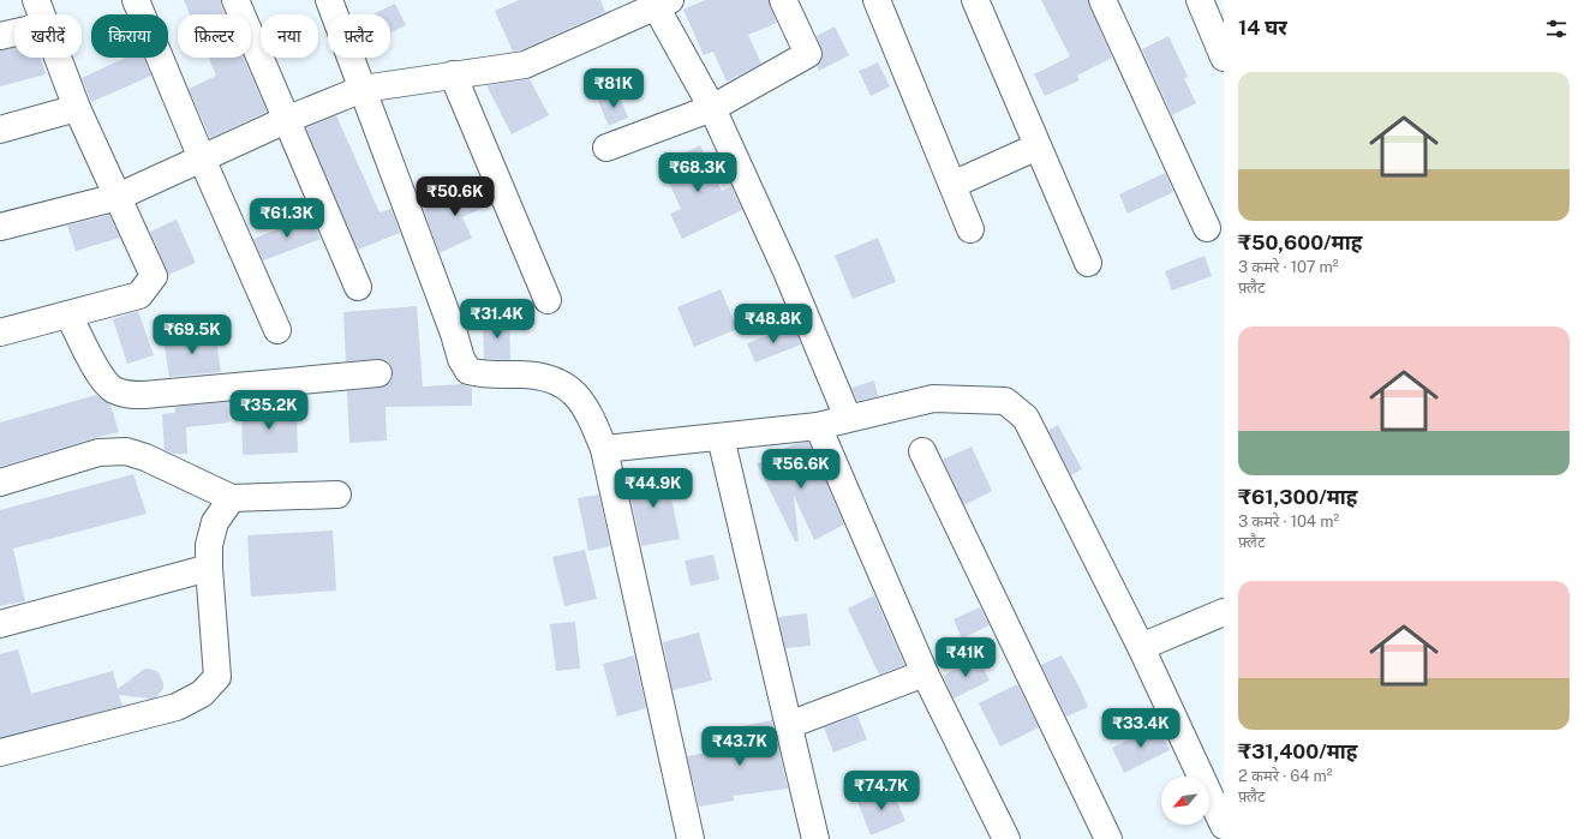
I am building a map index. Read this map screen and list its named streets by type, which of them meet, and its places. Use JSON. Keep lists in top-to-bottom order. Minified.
{"north":"bottom left","page":{"heading":"14 घर","chip":["खरीदें","किराया","फ़िल्टर","नया","फ़्लैट"],"list":[{"name":"₹50,600/माह","note":"3 कमरे · 107 m² · फ़्लैट"},{"name":"₹61,300/माह","note":"3 कमरे · 104 m² · फ़्लैट"},{"name":"₹31,400/माह","note":"2 कमरे · 64 m² · फ़्लैट"}],"price":["₹81K","₹68.3K","₹50.6K","₹61.3K","₹31.4K","₹48.8K","₹69.5K","₹35.2K","₹56.6K","₹44.9K","₹41K","₹33.4K","₹43.7K","₹74.7K"]}}
